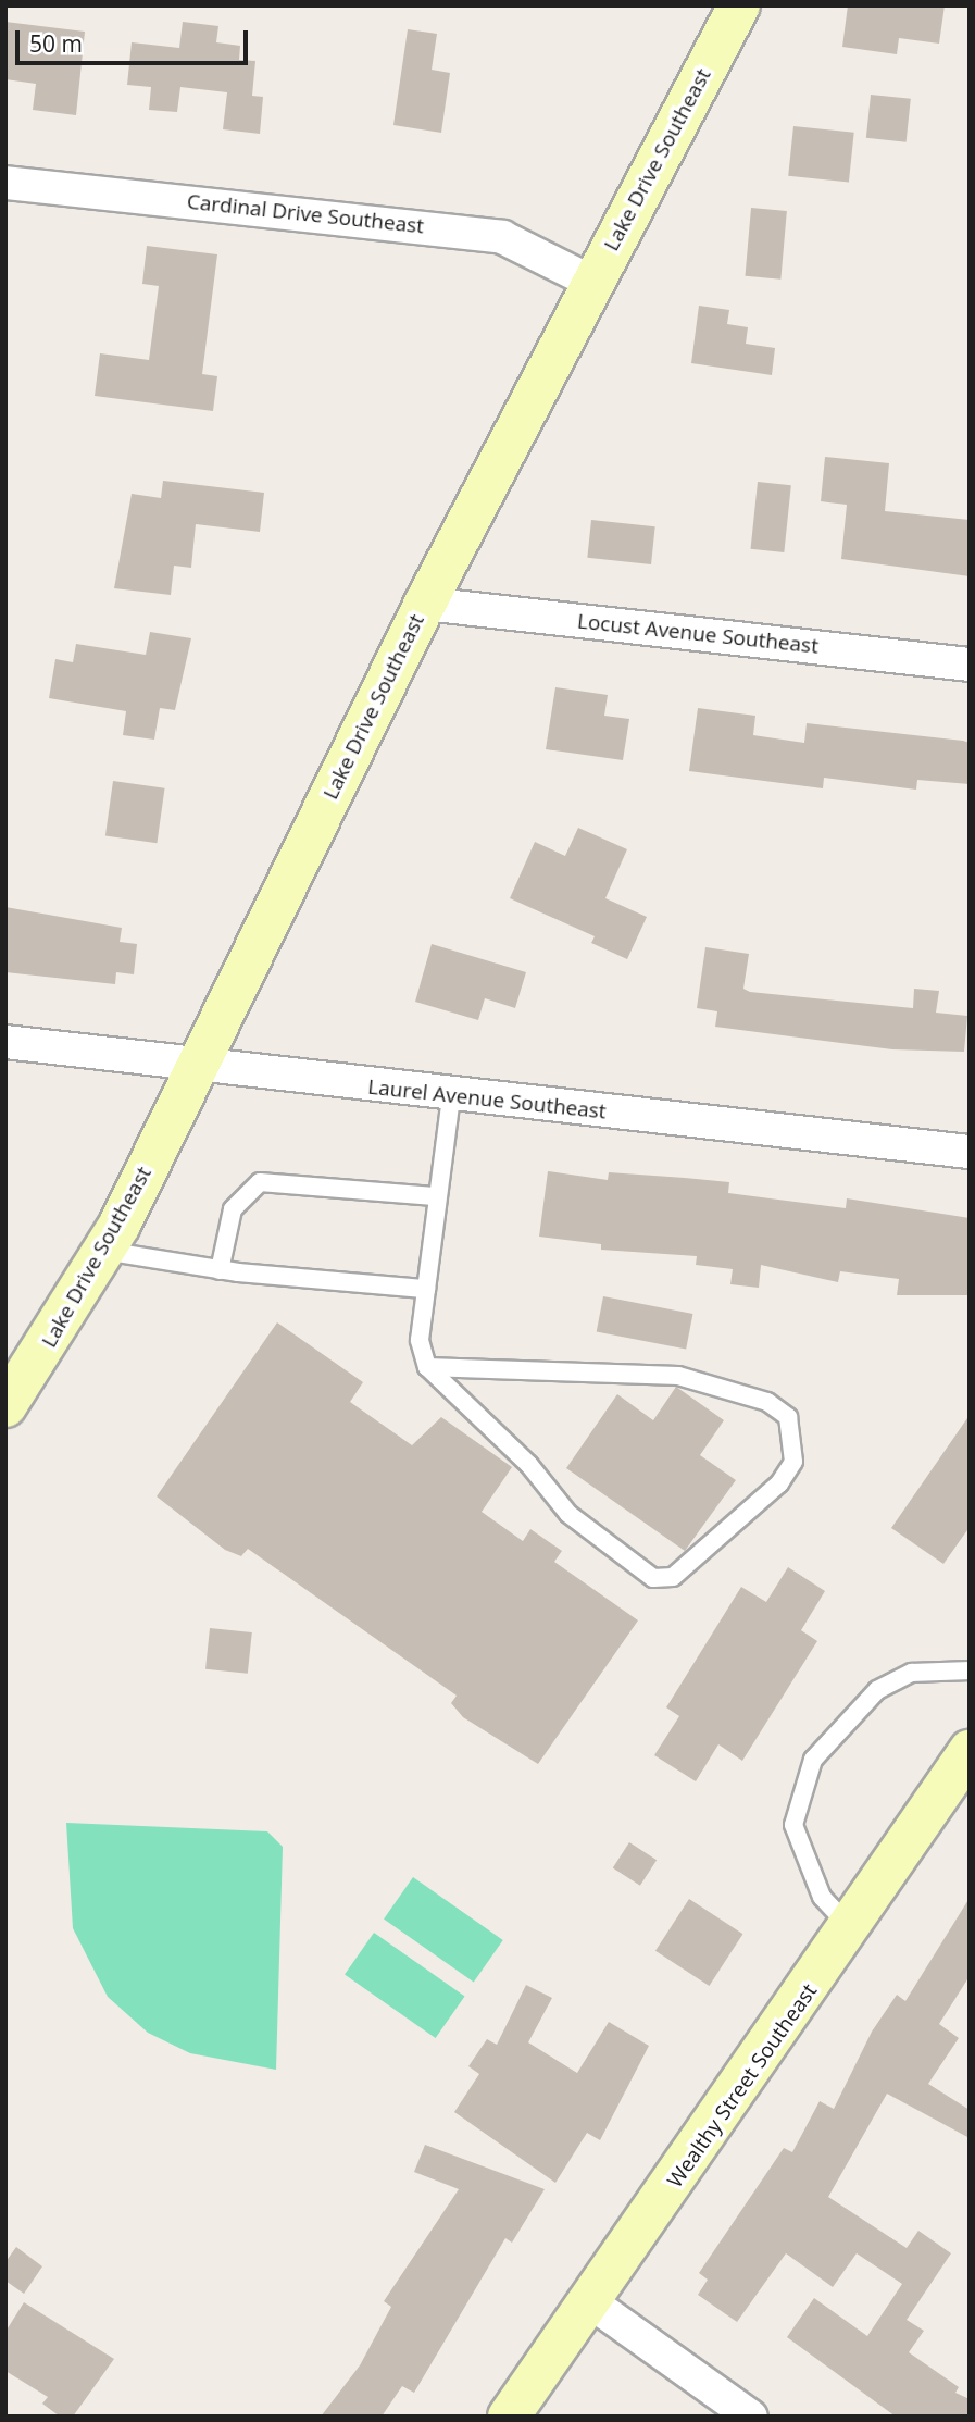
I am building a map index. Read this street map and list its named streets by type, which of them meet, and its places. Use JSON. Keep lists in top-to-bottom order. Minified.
{"streets":{"main road":["Lake Drive Southeast","Wealthy Street Southeast"],"street":["Cardinal Drive Southeast","Locust Avenue Southeast","Laurel Avenue Southeast"]},"crossings":[["Lake Drive Southeast","Cardinal Drive Southeast"],["Lake Drive Southeast","Locust Avenue Southeast"],["Lake Drive Southeast","Laurel Avenue Southeast"]],"scale_bar":"50 m"}
